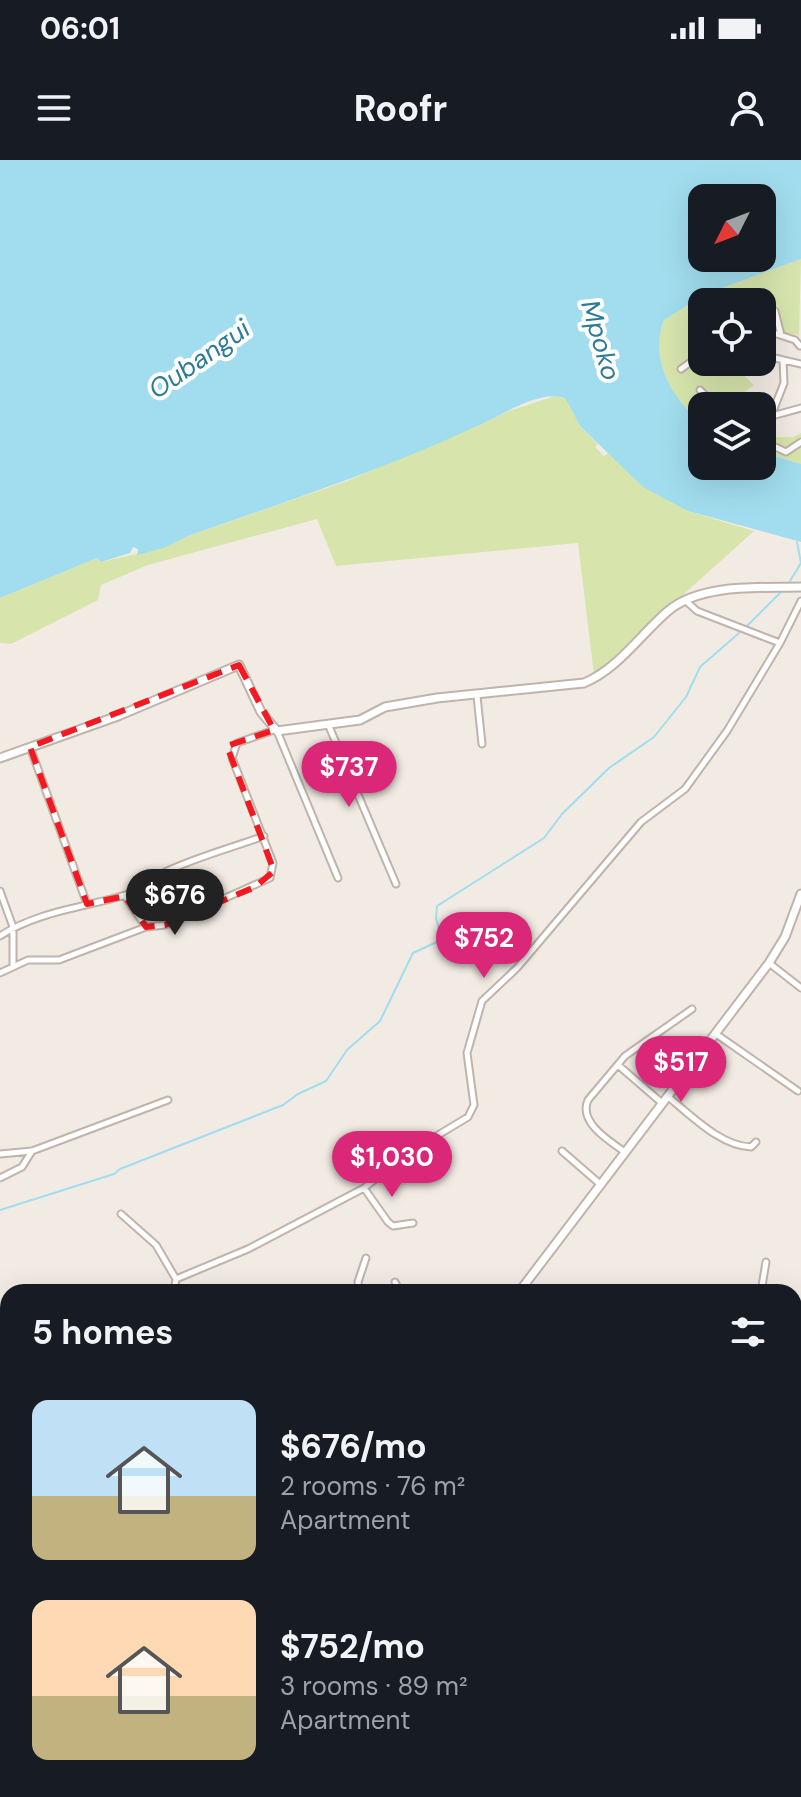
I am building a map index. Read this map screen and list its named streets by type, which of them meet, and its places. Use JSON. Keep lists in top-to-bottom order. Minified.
{"water":["Mpoko","Oubangui"],"north":"bottom left","page":{"status":"06:01","header":"Roofr","price":["$737","$676","$752","$517","$1,030"],"heading":"5 homes","list":[{"name":"$676/mo","note":"2 rooms · 76 m² · Apartment"},{"name":"$752/mo","note":"3 rooms · 89 m² · Apartment"}]}}
